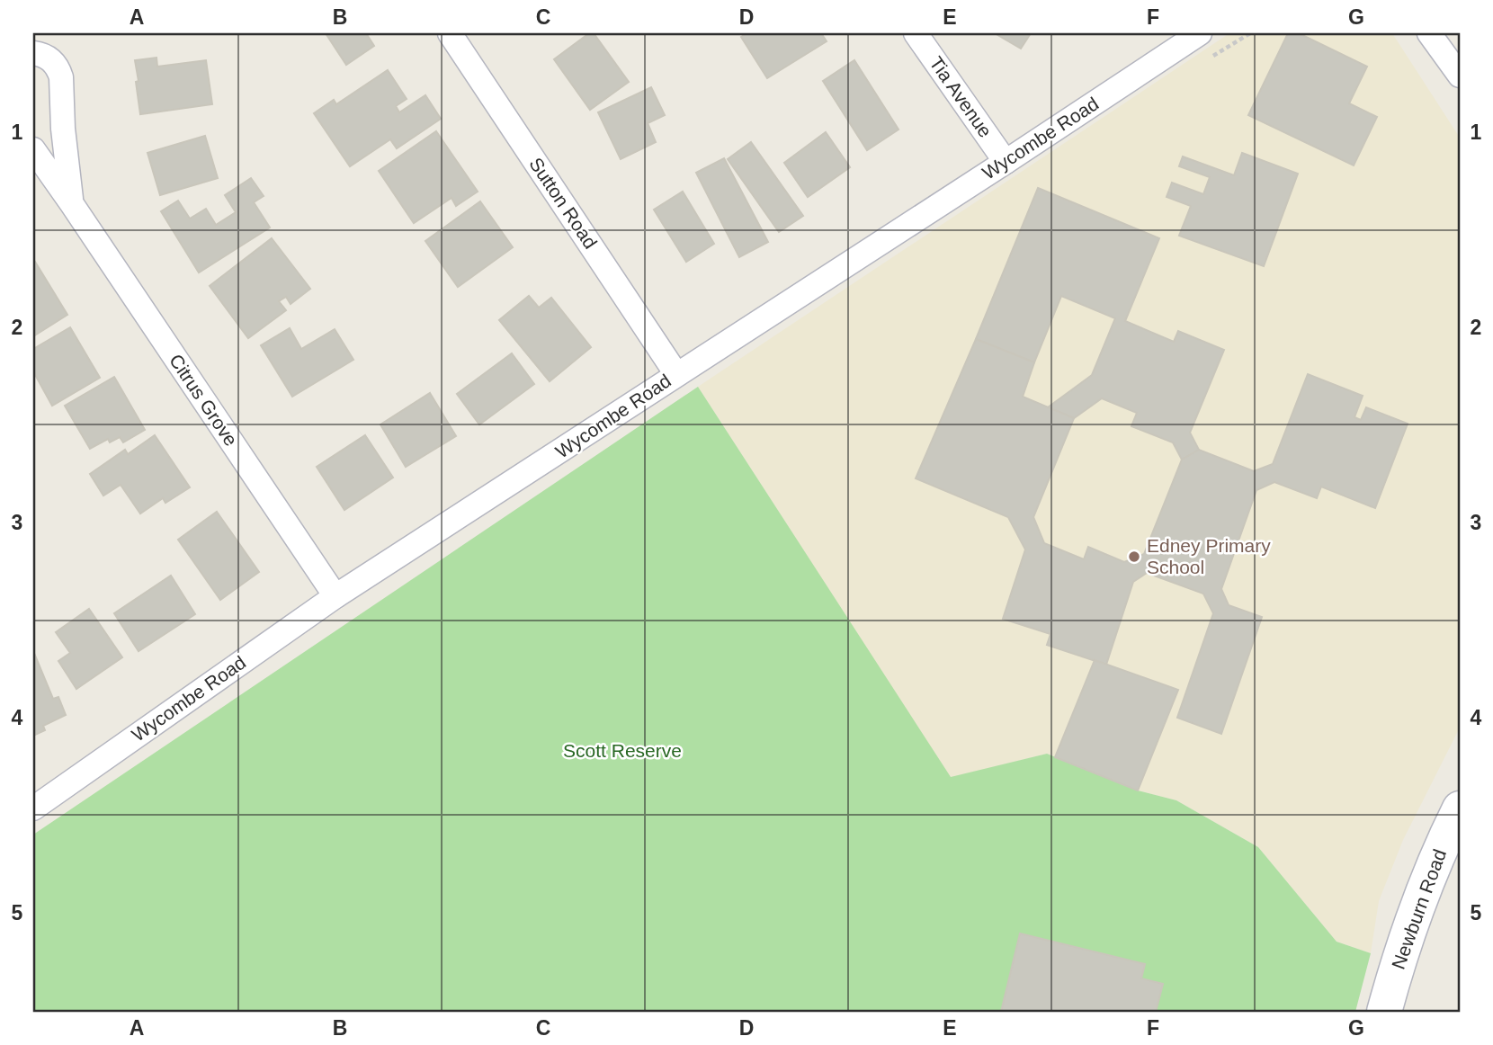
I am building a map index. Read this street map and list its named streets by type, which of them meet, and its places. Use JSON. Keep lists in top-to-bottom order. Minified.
{"streets":{"street":["Tia Avenue","Wycombe Road","Sutton Road","Citrus Grove","Newburn Road"]},"crossings":[["Tia Avenue","Wycombe Road"],["Wycombe Road","Sutton Road"],["Wycombe Road","Citrus Grove"]],"parks":["Scott Reserve"],"places":["Edney Primary School"],"grid":{"columns":["A","B","C","D","E","F","G"],"rows":["1","2","3","4","5"]}}
